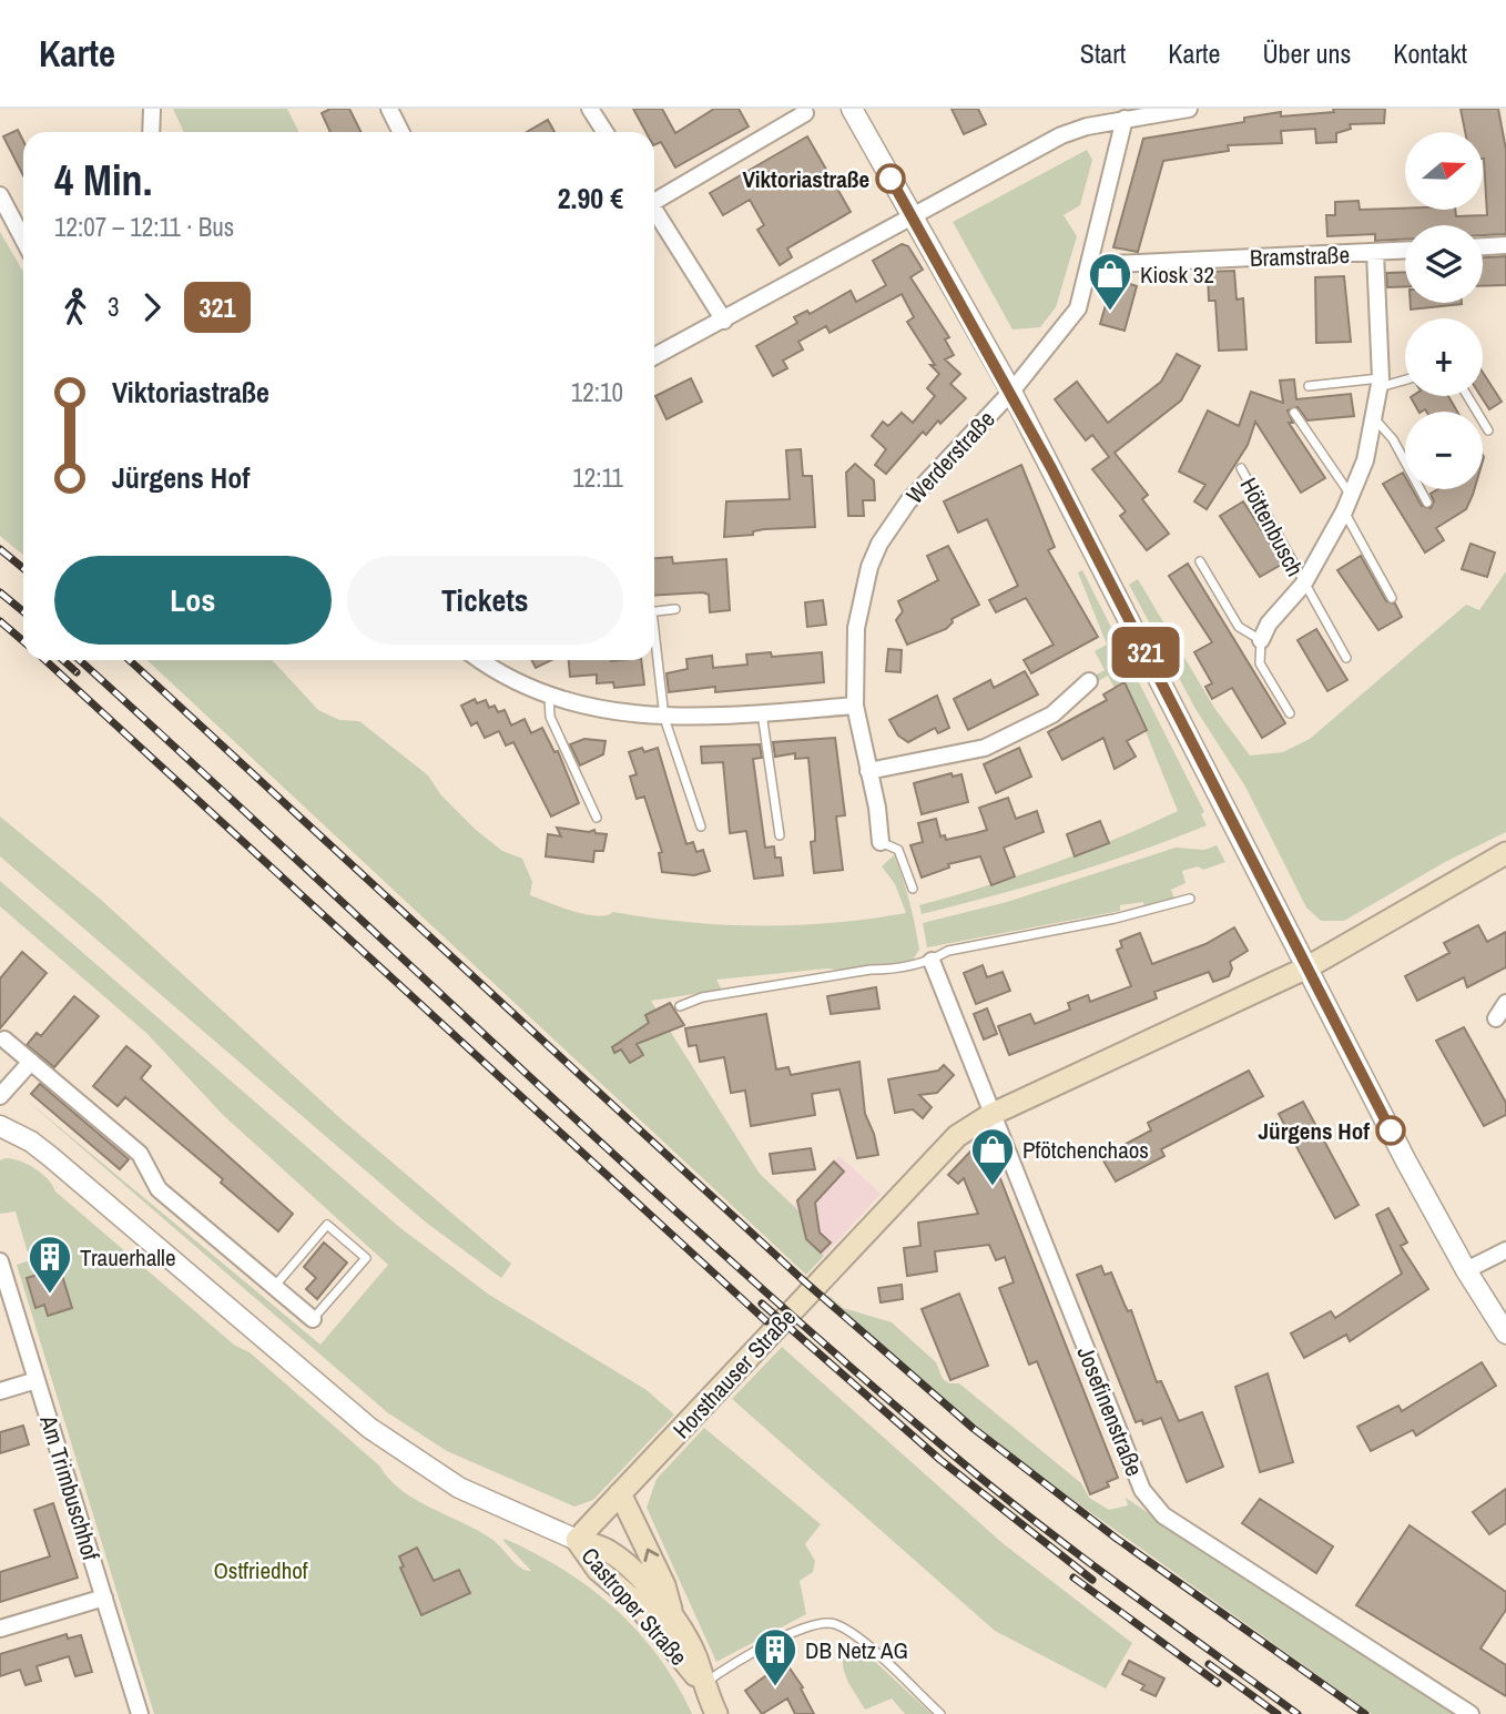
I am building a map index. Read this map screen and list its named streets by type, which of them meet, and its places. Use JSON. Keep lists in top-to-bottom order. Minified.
{"streets":{"main road":["Horsthauser Straße","Castroper Straße"],"street":["Bramstraße","Werderstraße","Höttenbusch","Josefinenstraße","Am Trimbuschhof"]},"crossings":[["Bramstraße","Werderstraße"],["Bramstraße","Höttenbusch"],["Horsthauser Straße","Josefinenstraße"],["Horsthauser Straße","Castroper Straße"]],"parks":["Ostfriedhof"],"places":{"other":["Viktoriastraße","Jürgens Hof"],"shop":["Kiosk 32","Pfötchenchaos"],"building":["Trauerhalle","DB Netz AG"]},"lines":["bus line 321"],"north":"right","page":{"header":"Karte","nav":["Start","Karte","Über uns","Kontakt"],"on_map":"321","map_buttons":["+","−"],"heading":["4 Min.","12:07 – 12:11 · Bus","2.90 €"],"legs":["3","321"],"list":[{"name":"Viktoriastraße","value":"12:10"},{"name":"Jürgens Hof","value":"12:11"}],"buttons":["Los","Tickets"]}}
